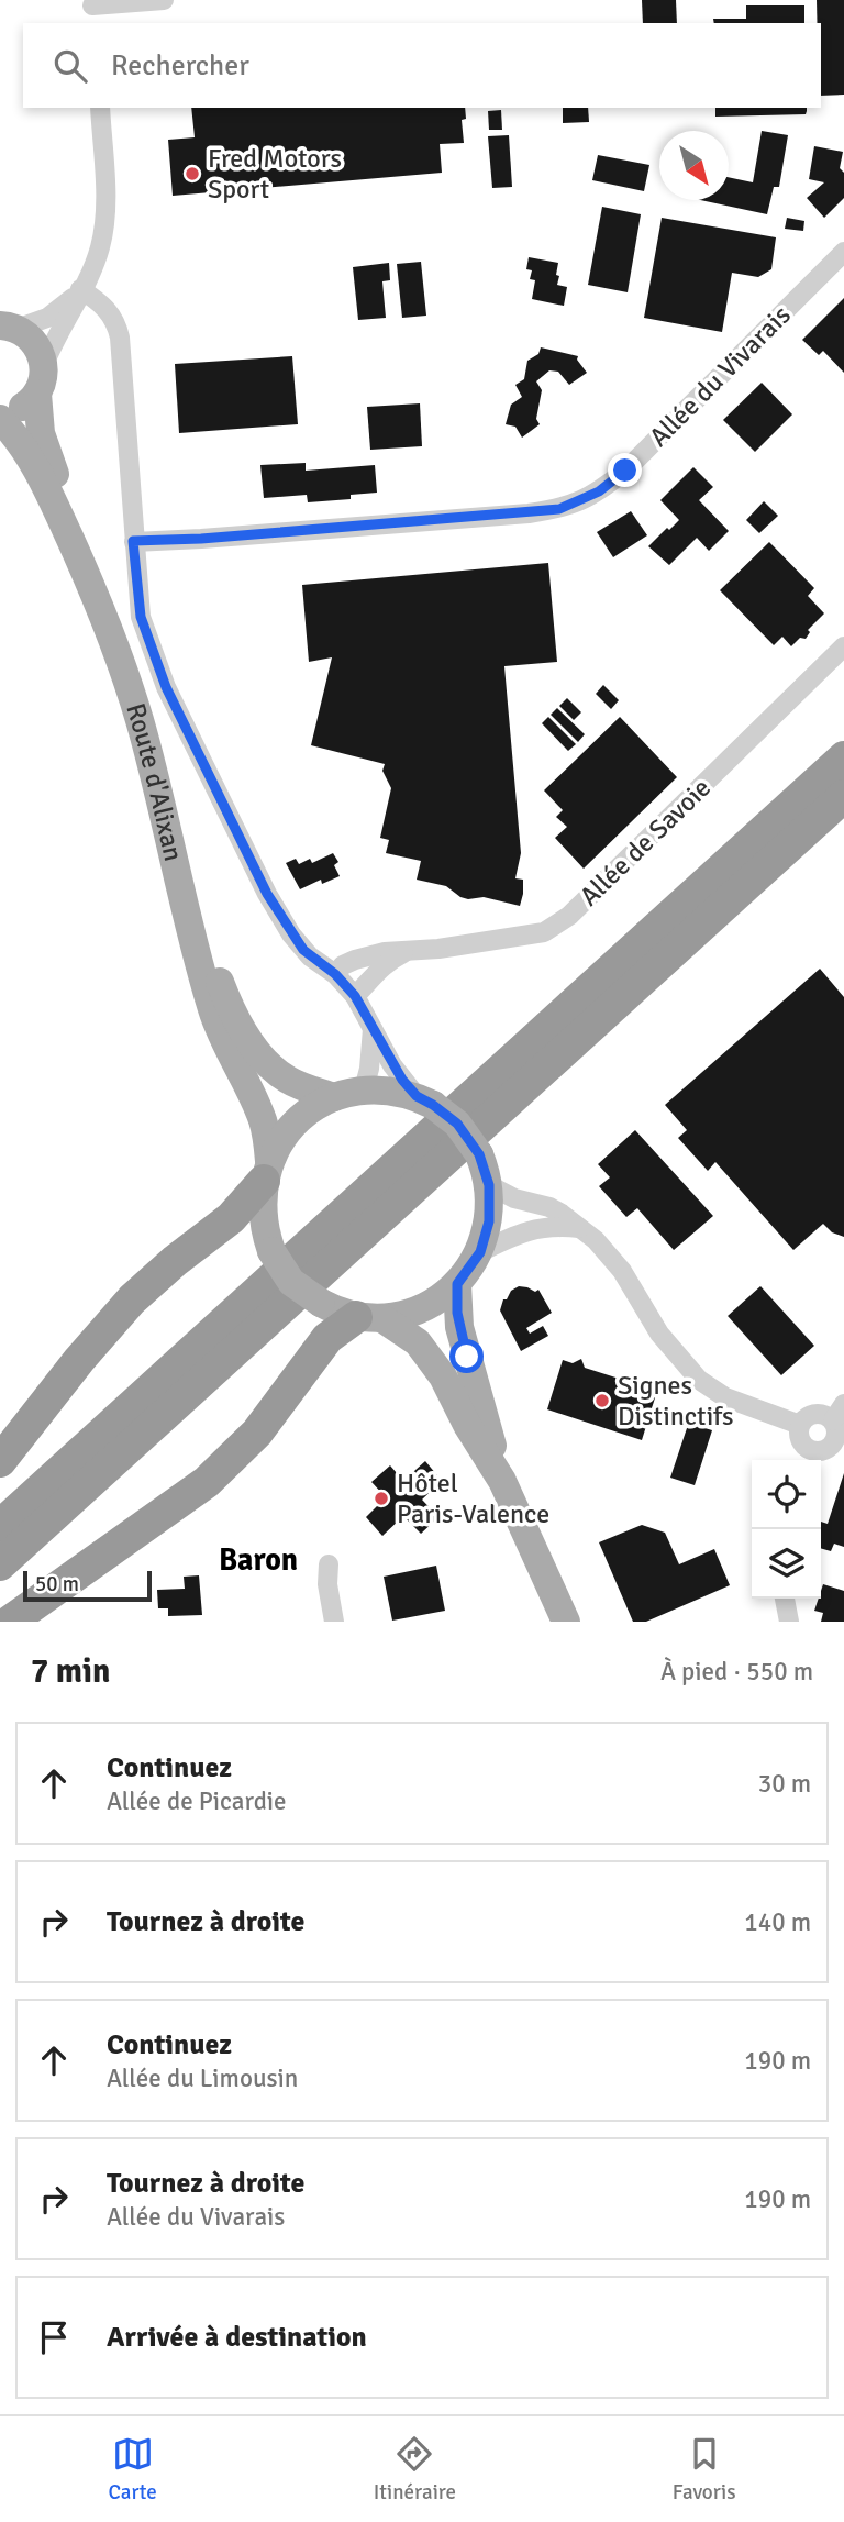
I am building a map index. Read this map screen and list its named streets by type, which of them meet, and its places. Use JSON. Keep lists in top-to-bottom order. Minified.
{"streets":{"main road":["Route d'Alixan"],"street":["Allée du Vivarais","Allée de Savoie"]},"districts":["Baron"],"places":["Fred Motors Sport","Signes Distinctifs","Hôtel Paris-Valence"],"scale_bar":"50 m","north":"bottom right","page":{"search":"Rechercher","scale":"50 m","heading":["7 min","À pied · 550 m"],"list":[["Continuez","Allée de Picardie","30 m"],["Tournez à droite","140 m"],["Continuez","Allée du Limousin","190 m"],["Tournez à droite","Allée du Vivarais","190 m"],"Arrivée à destination"],"nav":["Carte","Itinéraire","Favoris"]}}
